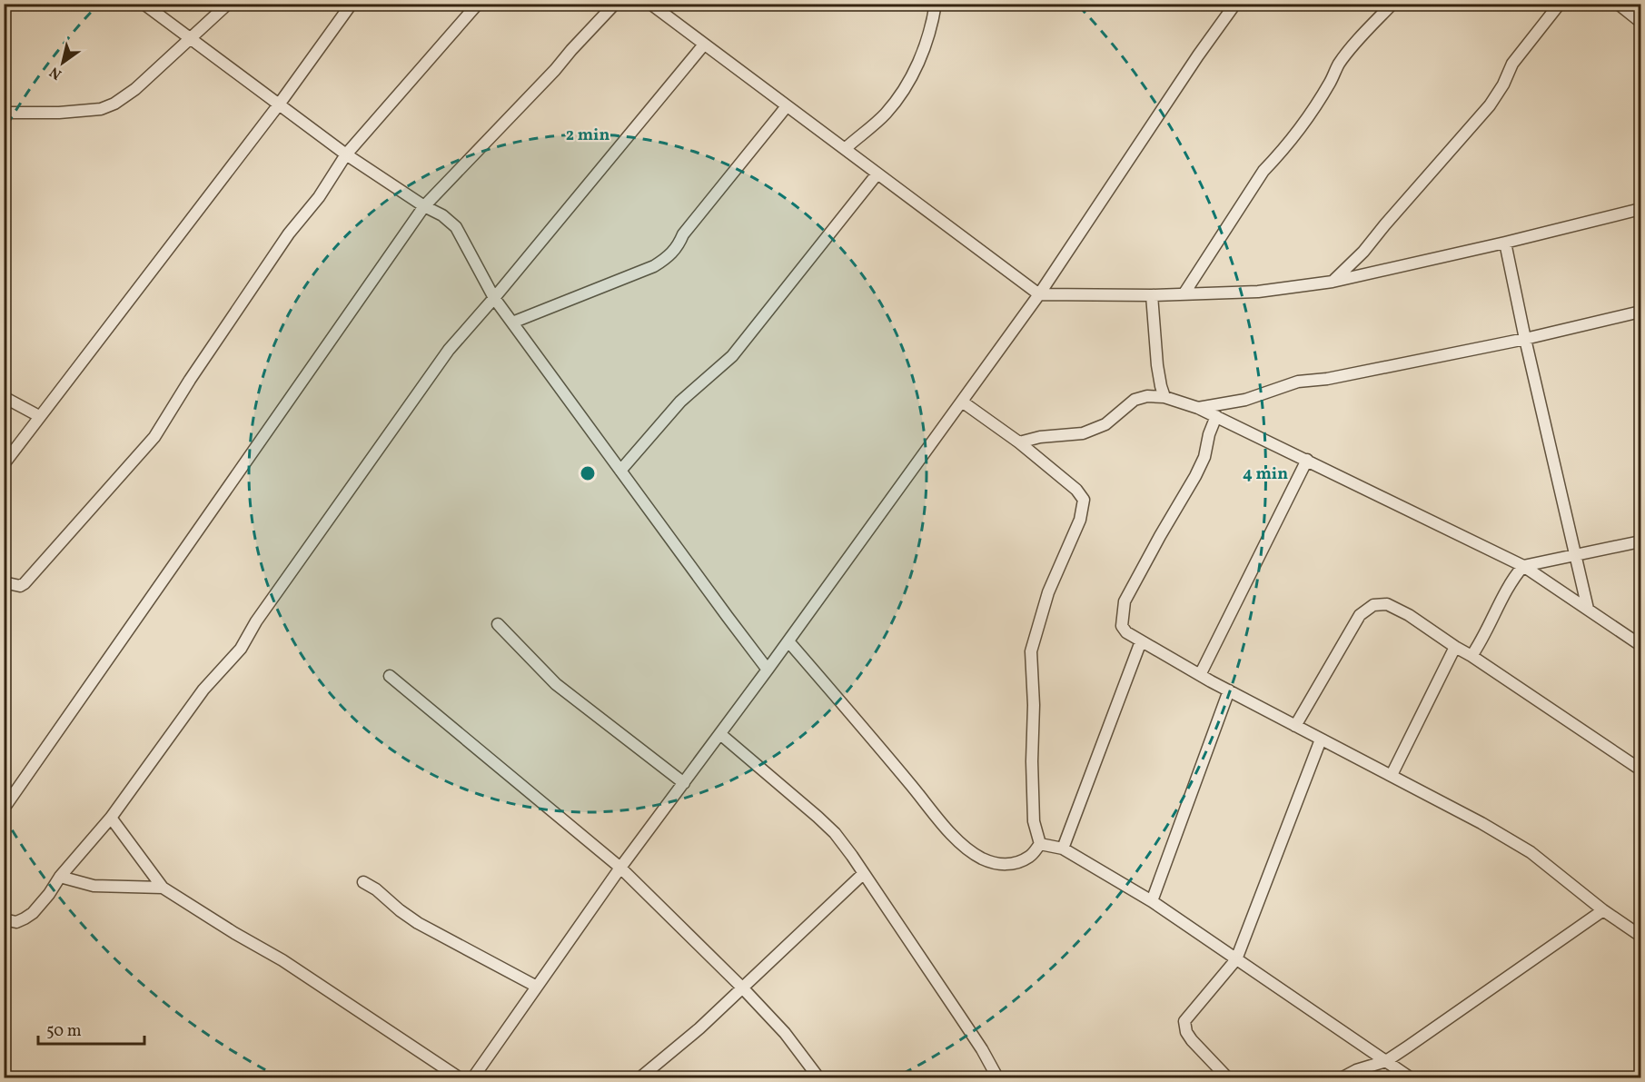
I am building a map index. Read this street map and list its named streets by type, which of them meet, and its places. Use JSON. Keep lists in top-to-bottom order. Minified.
{"scale_bar":"50 m","north":"bottom left","rings":["2 min","4 min"]}
